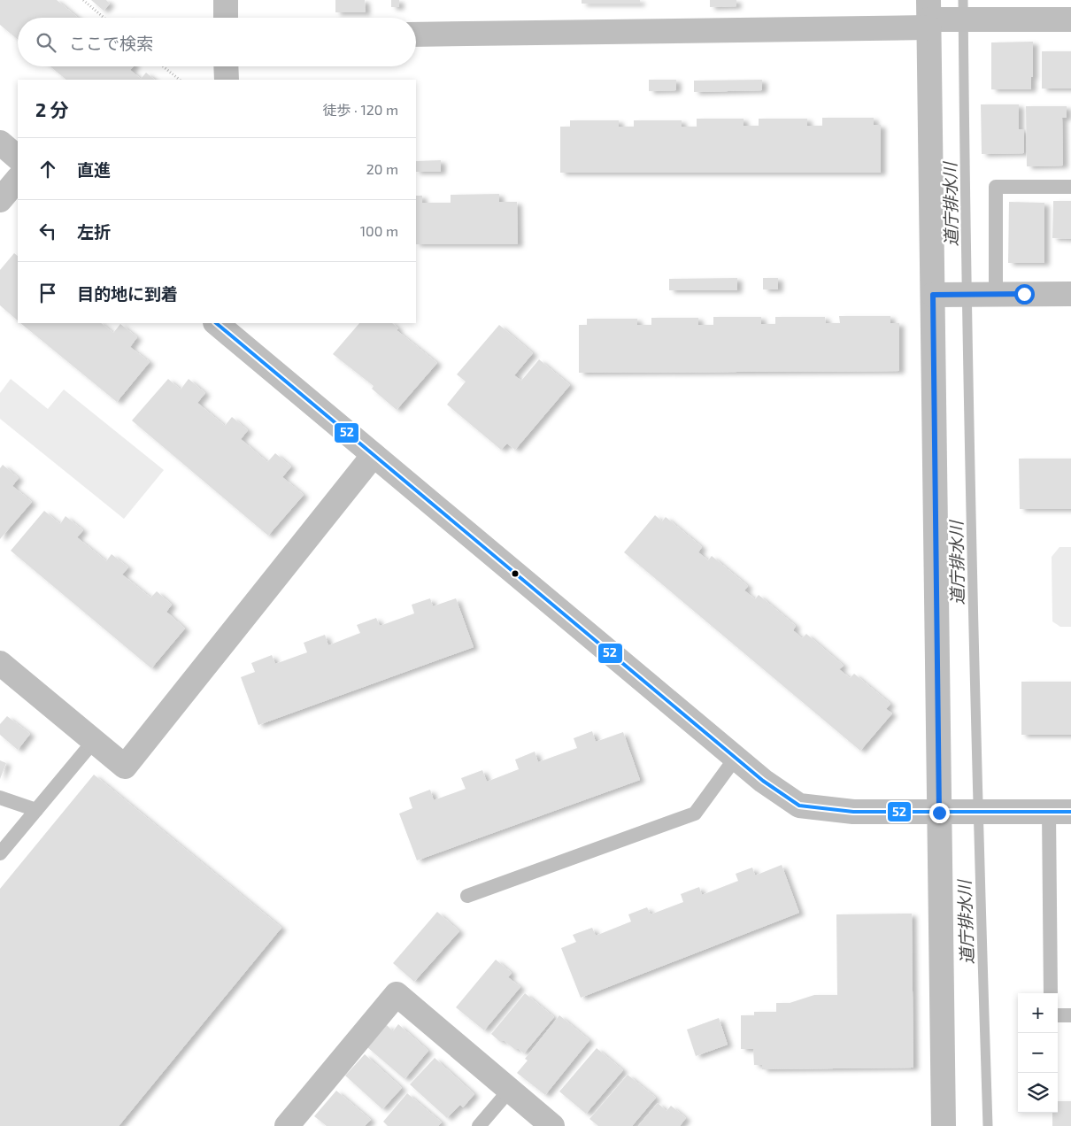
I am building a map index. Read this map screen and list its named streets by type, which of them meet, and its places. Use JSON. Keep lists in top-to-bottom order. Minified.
{"water":["道庁排水川"],"lines":["transit line 52"],"page":{"search":"ここで検索","heading":["2 分","徒歩 · 120 m"],"list":[["直進","20 m"],["左折","100 m"],"目的地に到着"],"map_buttons":["+","−"]}}
